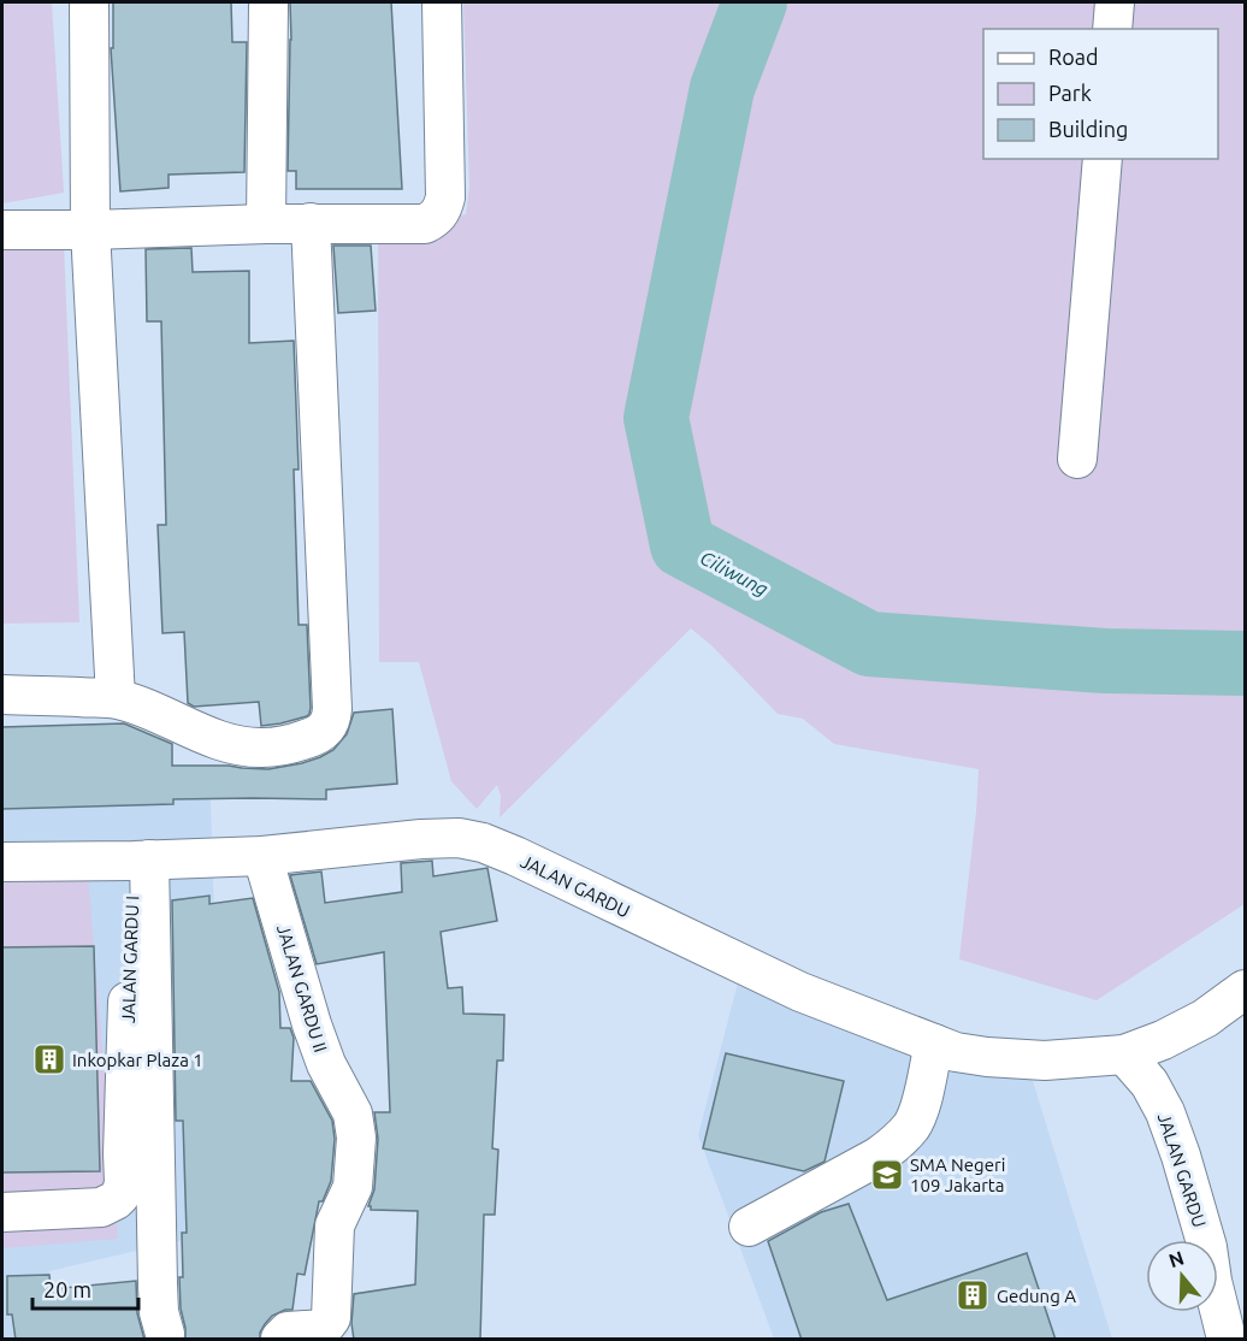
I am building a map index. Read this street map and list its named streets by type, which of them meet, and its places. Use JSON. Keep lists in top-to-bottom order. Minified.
{"streets":{"street":["JALAN GARDU","JALAN GARDU I","JALAN GARDU II"]},"crossings":[["JALAN GARDU","JALAN GARDU I"],["JALAN GARDU","JALAN GARDU II"]],"water":["Ciliwung"],"places":{"building":["Inkopkar Plaza 1","Gedung A"],"school or university":["SMA Negeri 109 Jakarta"]},"legend":["Road","Park","Building"],"scale_bar":"20 m","north":"top"}
